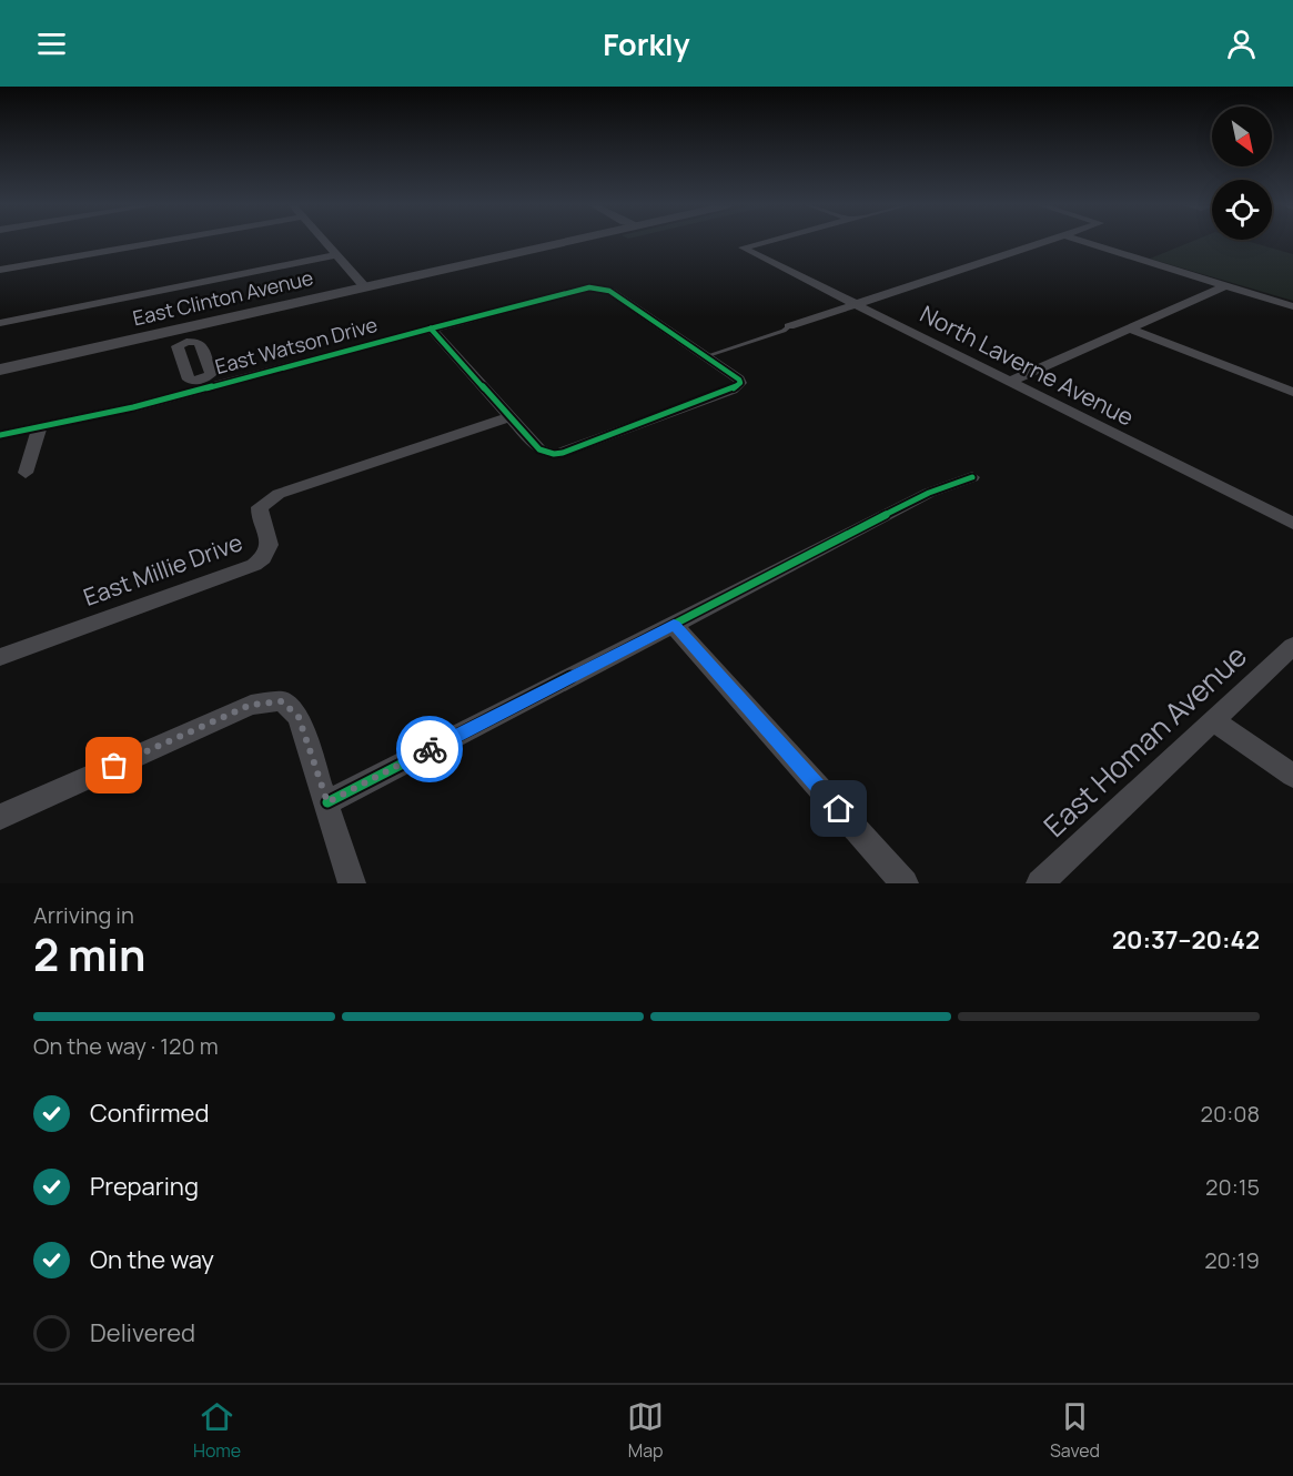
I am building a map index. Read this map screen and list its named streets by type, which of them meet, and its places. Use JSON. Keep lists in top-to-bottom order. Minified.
{"streets":{"street":["East Clinton Avenue","East Watson Drive","North Laverne Avenue","East Millie Drive","East Homan Avenue"]},"north":"bottom right","page":{"header":"Forkly","heading":["2 min","Arriving in","20:37–20:42"],"bar":"On the way · 120 m","list":[["Confirmed","20:08"],["Preparing","20:15"],["On the way","20:19"],"Delivered"],"tabs":["Home","Map","Saved"]}}
